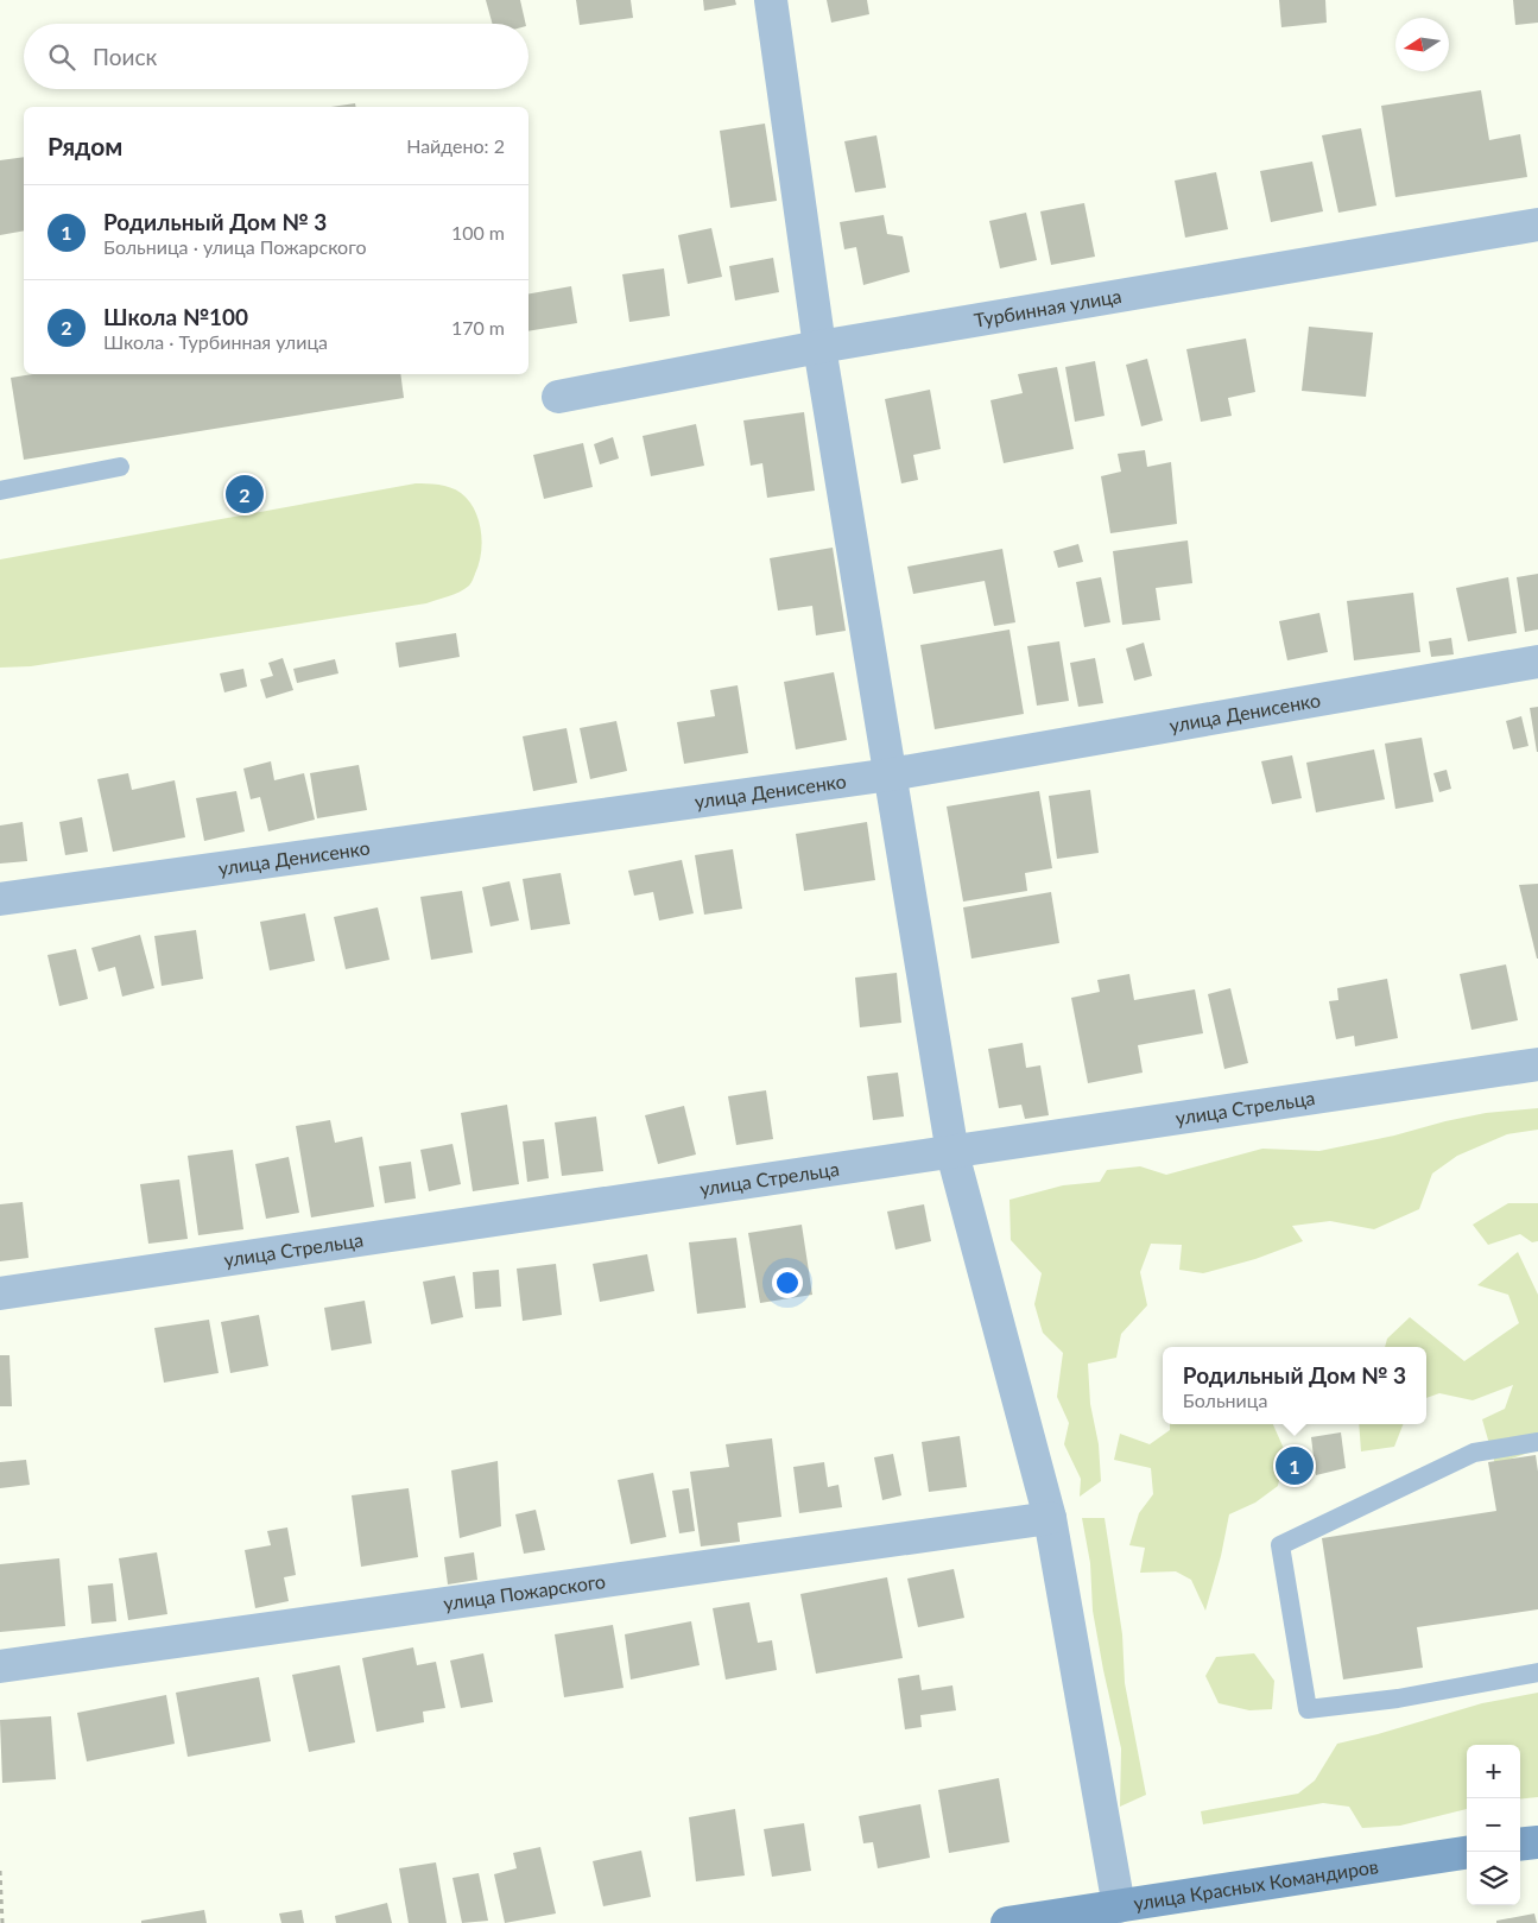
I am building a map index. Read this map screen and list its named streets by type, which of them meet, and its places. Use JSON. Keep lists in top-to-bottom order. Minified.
{"streets":{"street":["Турбинная улица","улица Денисенко","улица Стрельца","улица Пожарского","улица Красных Командиров"]},"north":"left","page":{"search":"Поиск","heading":["Рядом","Найдено: 2"],"list":[{"mark":"1","name":"Родильный Дом № 3","note":"Больница · улица Пожарского","value":"100 m"},{"mark":"2","name":"Школа №100","note":"Школа · Турбинная улица","value":"170 m"}],"pins":["2","1"],"popup":["Родильный Дом № 3","Больница"],"map_buttons":["+","−"]}}
